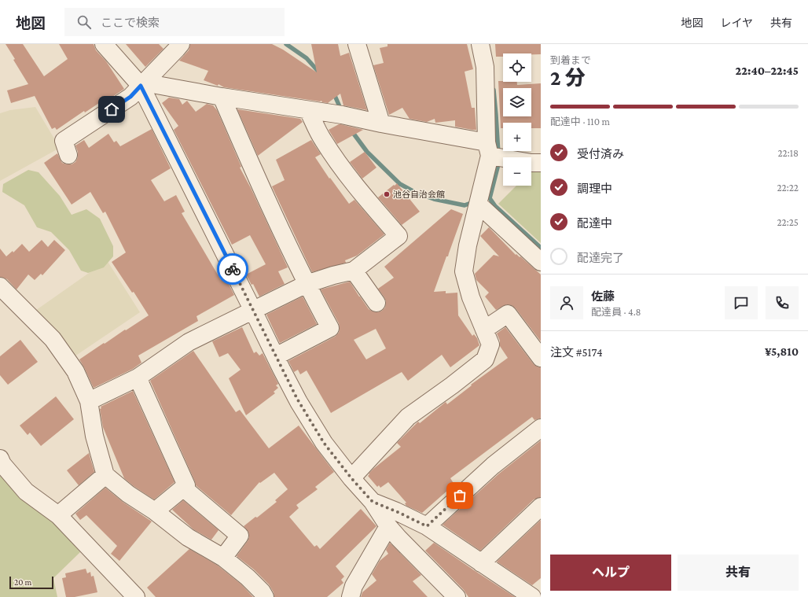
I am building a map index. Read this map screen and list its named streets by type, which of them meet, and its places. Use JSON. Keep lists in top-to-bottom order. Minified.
{"places":["池谷自治会館"],"scale_bar":"20 m","page":{"header":"地図","search":"ここで検索","nav":["地図","レイヤ","共有"],"heading":["2 分","到着まで","22:40–22:45"],"panel":["佐藤","配達員 · 4.8","注文 #5174","¥5,810"],"map_buttons":["+","−"],"bar":"配達中 · 110 m","list":[["受付済み","22:18"],["調理中","22:22"],["配達中","22:25"],"配達完了"],"buttons":["ヘルプ","共有"],"scale":"20 m"}}
